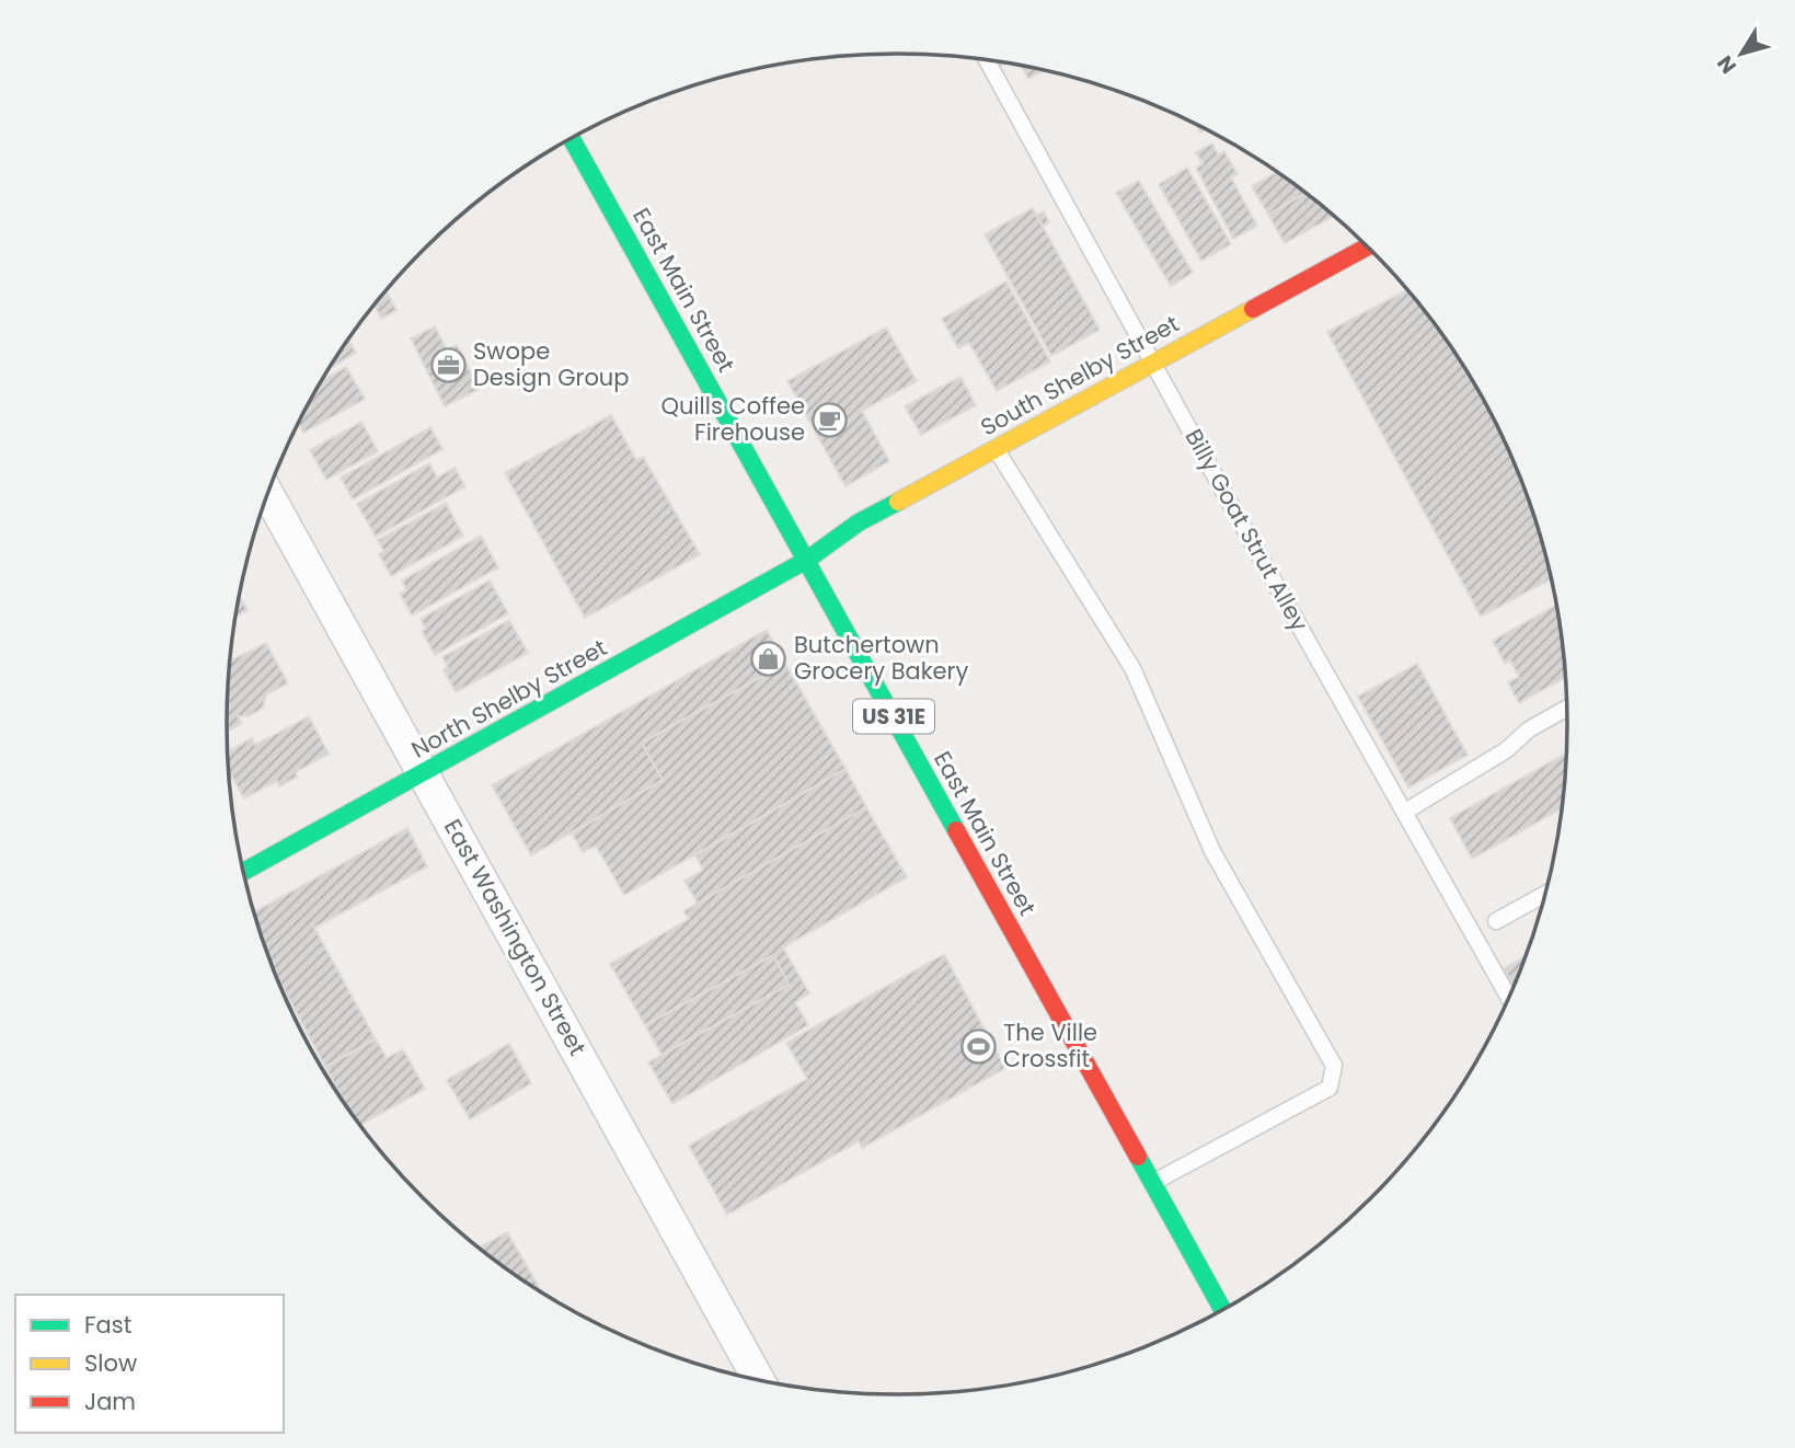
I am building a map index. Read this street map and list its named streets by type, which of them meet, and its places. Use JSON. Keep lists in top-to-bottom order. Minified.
{"streets":{"main road":["East Main Street","South Shelby Street","North Shelby Street","US 31E"],"street":["East Washington Street"],"lane":["Billy Goat Strut Alley"]},"crossings":[["East Main Street","South Shelby Street"],["East Main Street","North Shelby Street"],["South Shelby Street","Billy Goat Strut Alley"],["South Shelby Street","North Shelby Street"],["North Shelby Street","East Washington Street"]],"places":{"office":["Swope Design Group"],"cafe":["Quills Coffee Firehouse"],"shop":["Butchertown Grocery Bakery"],"sports":["The Ville Crossfit"]},"legend":["Fast","Slow","Jam"],"north":"bottom left"}
